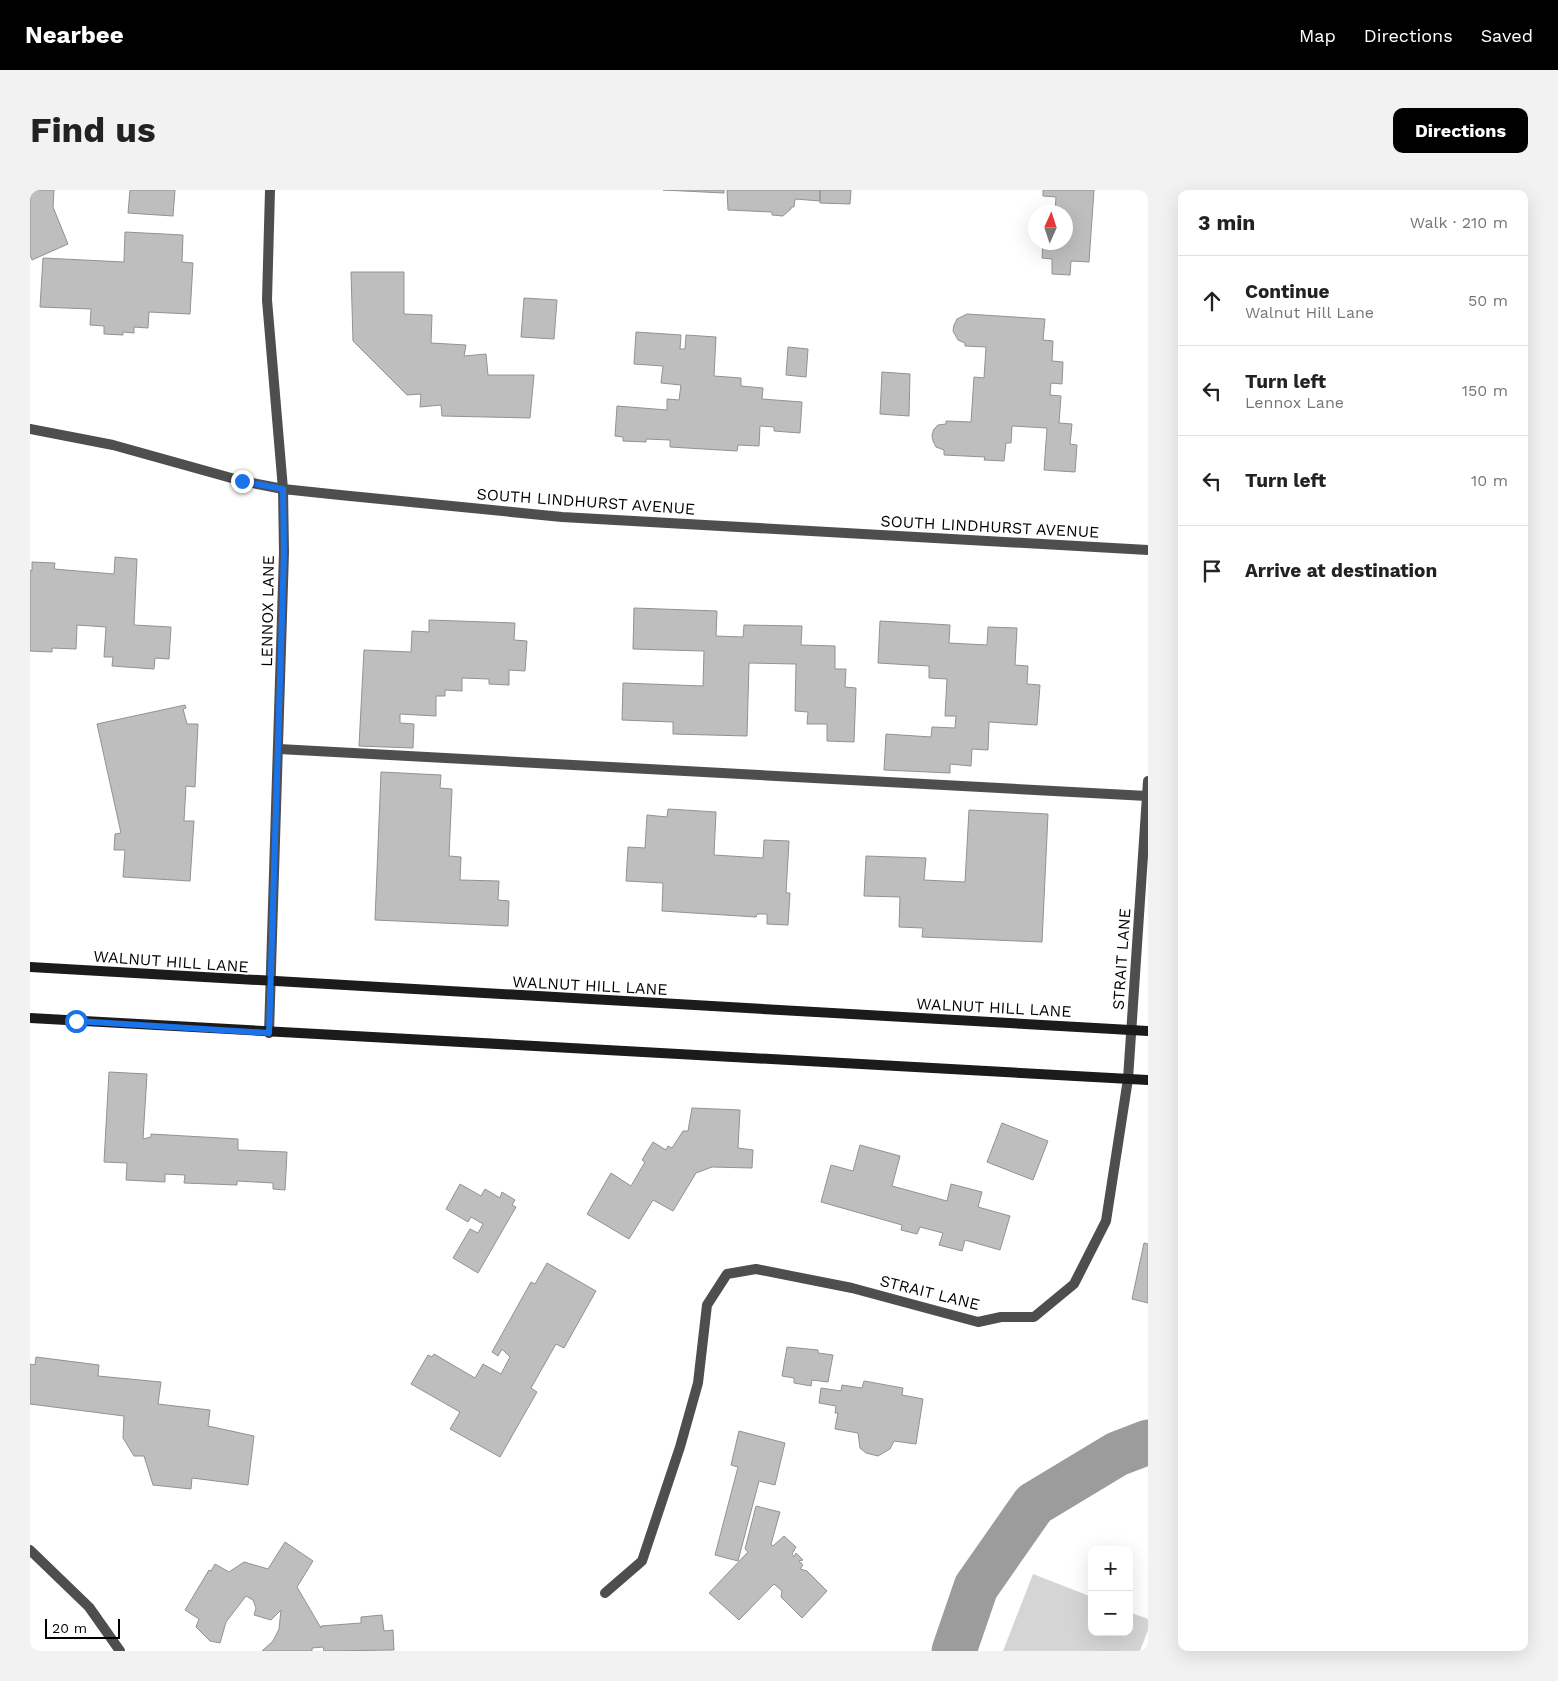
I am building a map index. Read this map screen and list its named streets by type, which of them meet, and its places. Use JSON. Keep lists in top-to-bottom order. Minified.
{"streets":{"main road":["WALNUT HILL LANE"],"street":["SOUTH LINDHURST AVENUE","LENNOX LANE","STRAIT LANE"]},"crossings":[["SOUTH LINDHURST AVENUE","LENNOX LANE"],["LENNOX LANE","WALNUT HILL LANE"],["STRAIT LANE","WALNUT HILL LANE"]],"scale_bar":"20 m","north":"top","page":{"header":"Nearbee","nav":["Map","Directions","Saved"],"buttons":"Directions","title":"Find us","heading":["3 min","Walk · 210 m"],"list":[["Continue","Walnut Hill Lane","50 m"],["Turn left","Lennox Lane","150 m"],["Turn left","10 m"],"Arrive at destination"],"map_buttons":["+","−"],"scale":"20 m"}}
